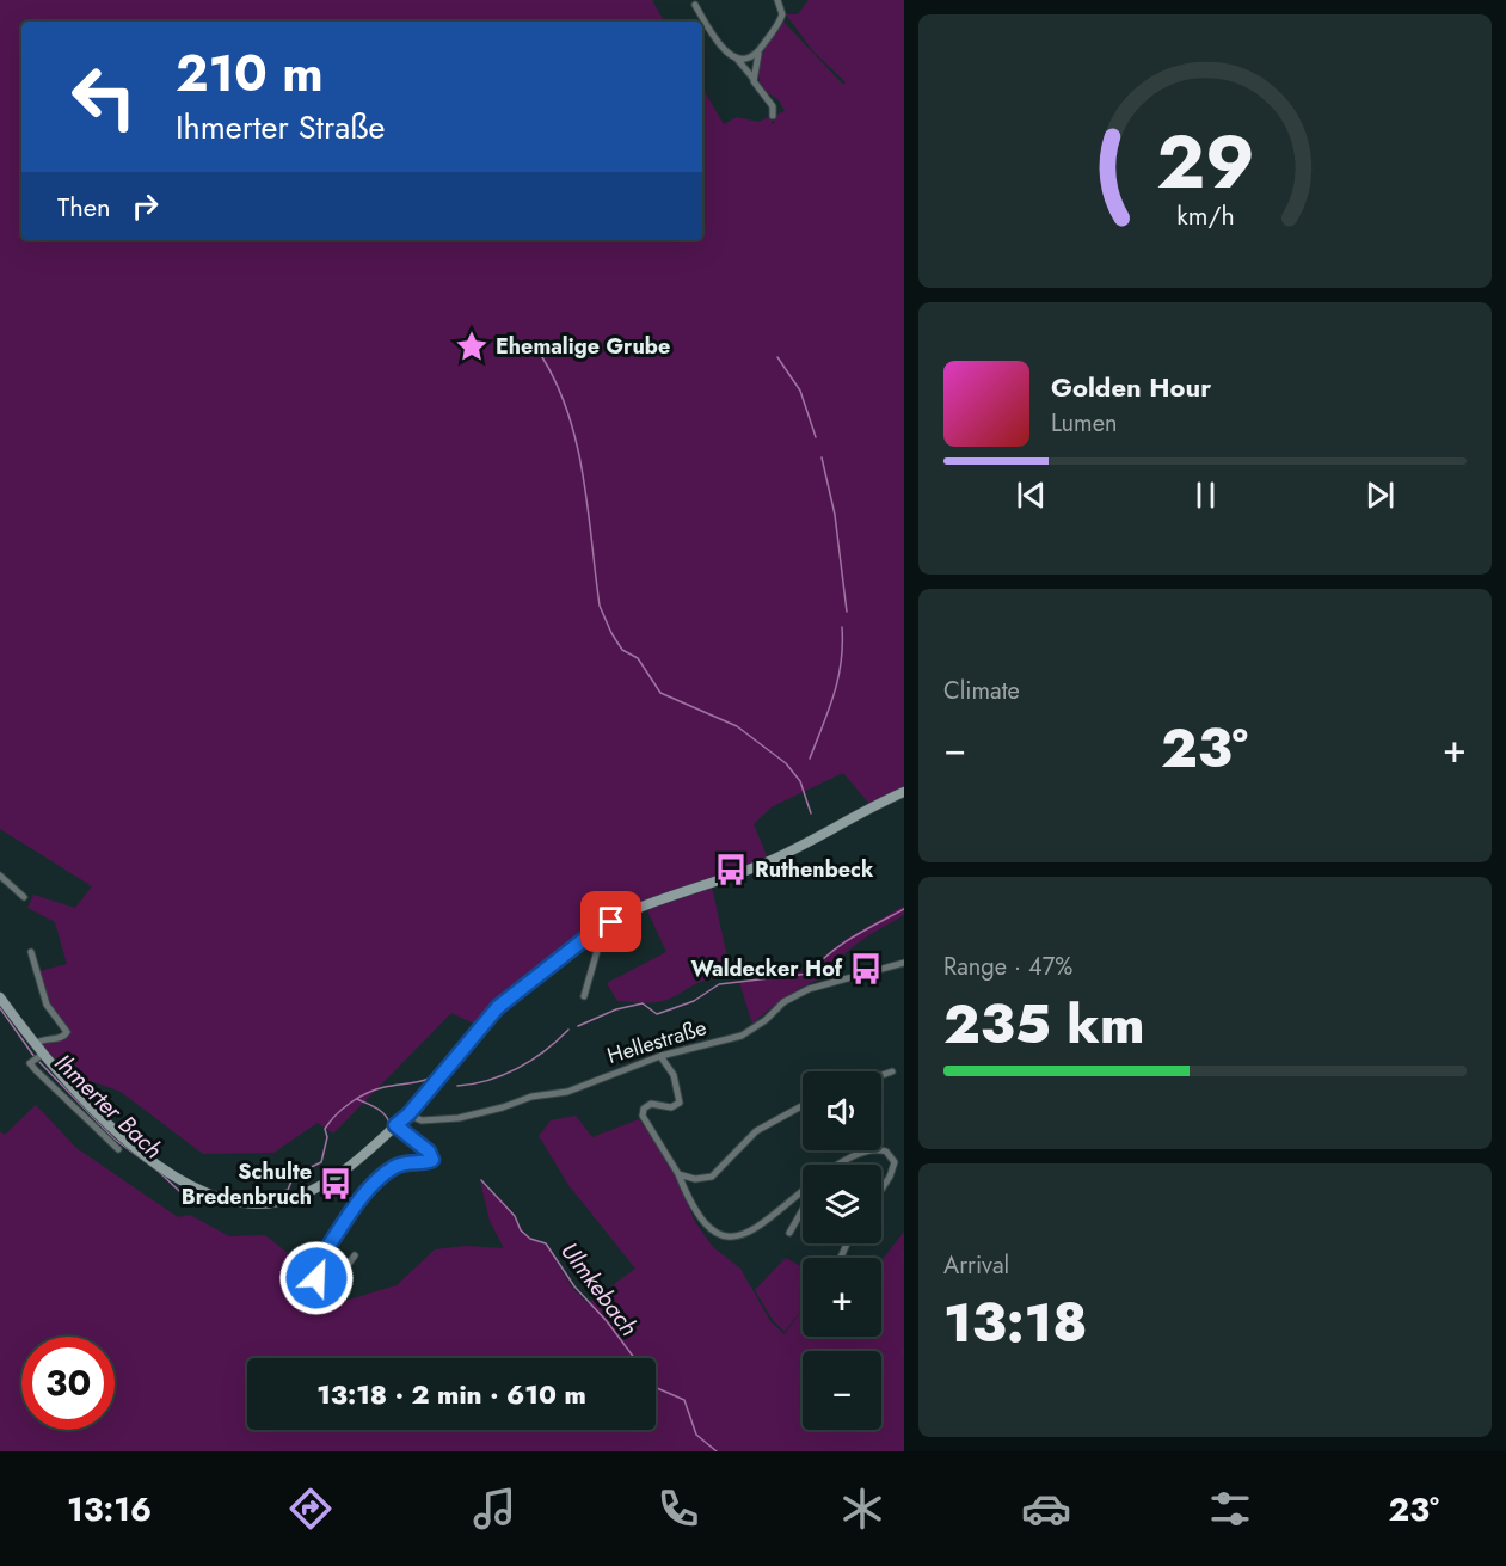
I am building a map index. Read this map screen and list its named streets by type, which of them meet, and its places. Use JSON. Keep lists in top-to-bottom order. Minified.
{"streets":{"street":["Hellestraße"]},"water":["Ihmerter Bach","Ulmkebach"],"places":{"place":["Ehemalige Grube"],"bus stop":["Ruthenbeck","Waldecker Hof","Schulte Bredenbruch"]},"page":{"turn":["210 m","Ihmerter Straße"],"then":"Then","song":["Golden Hour","Lumen"],"tile":["Climate",["Range · 47%","235 km"],["Arrival","13:18"]],"heat":["−","23°","+"],"map_buttons":["+","−"],"limit":"30","trip":"13:18 · 2 min · 610 m","tabs":["13:16","23°"],"gauge":["29","km/h"]}}
